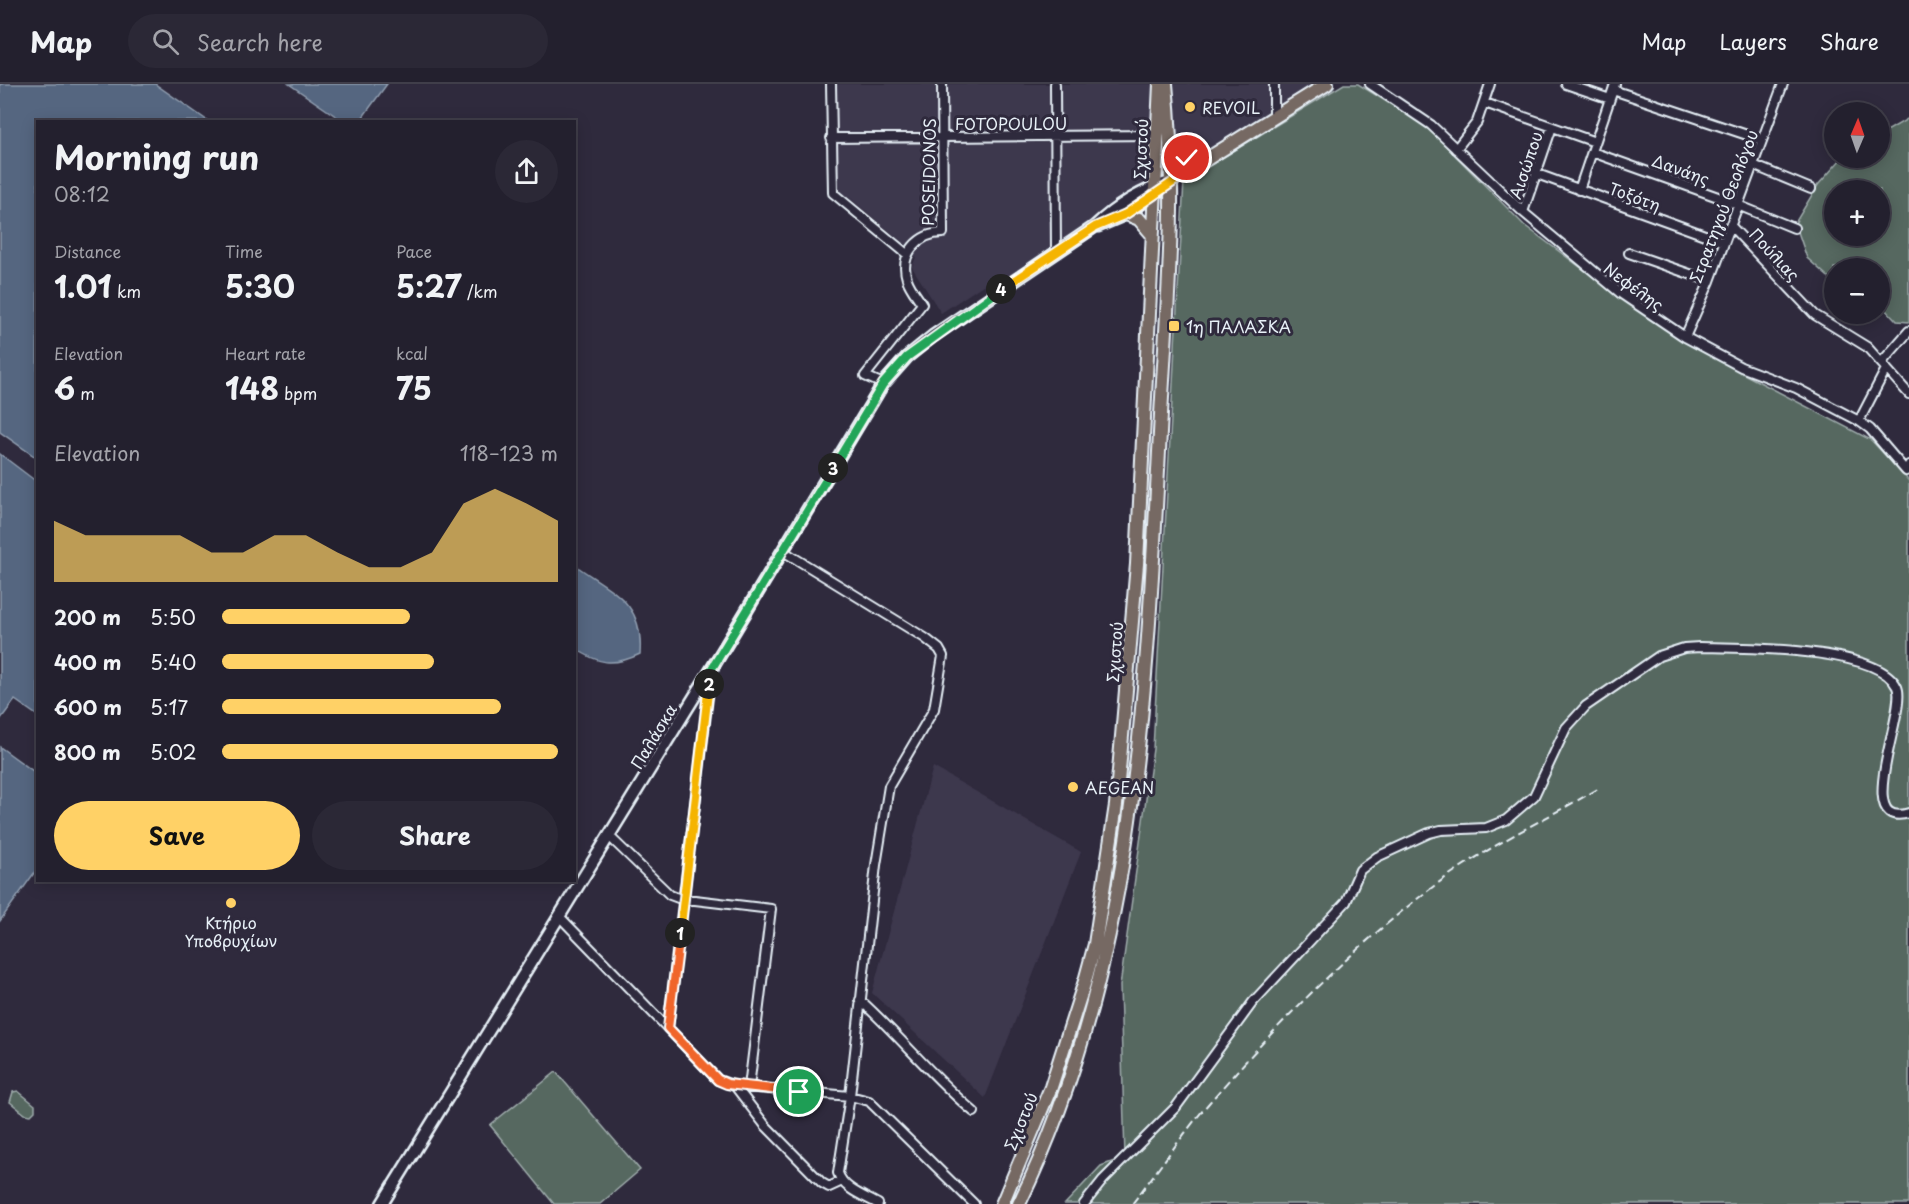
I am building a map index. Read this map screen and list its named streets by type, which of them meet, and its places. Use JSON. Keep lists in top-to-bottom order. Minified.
{"streets":{"main road":["Σχιστού"],"street":["FOTOPOULOU","Αισώπου","Δανάης","POSEIDONOS","Τοξότη","Στρατηγού Θεολόγου","Πούλιας","Νεφέλης","Παλάσκα"]},"crossings":[["FOTOPOULOU","Σχιστού"],["FOTOPOULOU","POSEIDONOS"],["Σχιστού","Παλάσκα"],["Αισώπου","Τοξότη"],["Αισώπου","Νεφέλης"],["Δανάης","Στρατηγού Θεολόγου"],["Τοξότη","Στρατηγού Θεολόγου"],["Στρατηγού Θεολόγου","Πούλιας"],["Στρατηγού Θεολόγου","Νεφέλης"]],"places":{"other":["REVOIL","AEGEAN","Κτήριο Υποβρυχίων"],"transit":["1η ΠΑΛΑΣΚΑ"]},"north":"top","page":{"header":"Map","search":"Search here","nav":["Map","Layers","Share"],"map_buttons":["+","−"],"heading":["Morning run","08:12"],"stats":[["Distance","1.01 km"],["Time","5:30"],["Pace","5:27 /km"],["Elevation","6 m"],["Heart rate","148 bpm"],["kcal","75"]],"pins":["4","3","2","1"],"chart":["Elevation","118–123 m"],"list":[{"name":"200 m","note":"5:50"},{"name":"400 m","note":"5:40"},{"name":"600 m","note":"5:17"},{"name":"800 m","note":"5:02"}],"buttons":["Save","Share"]}}
